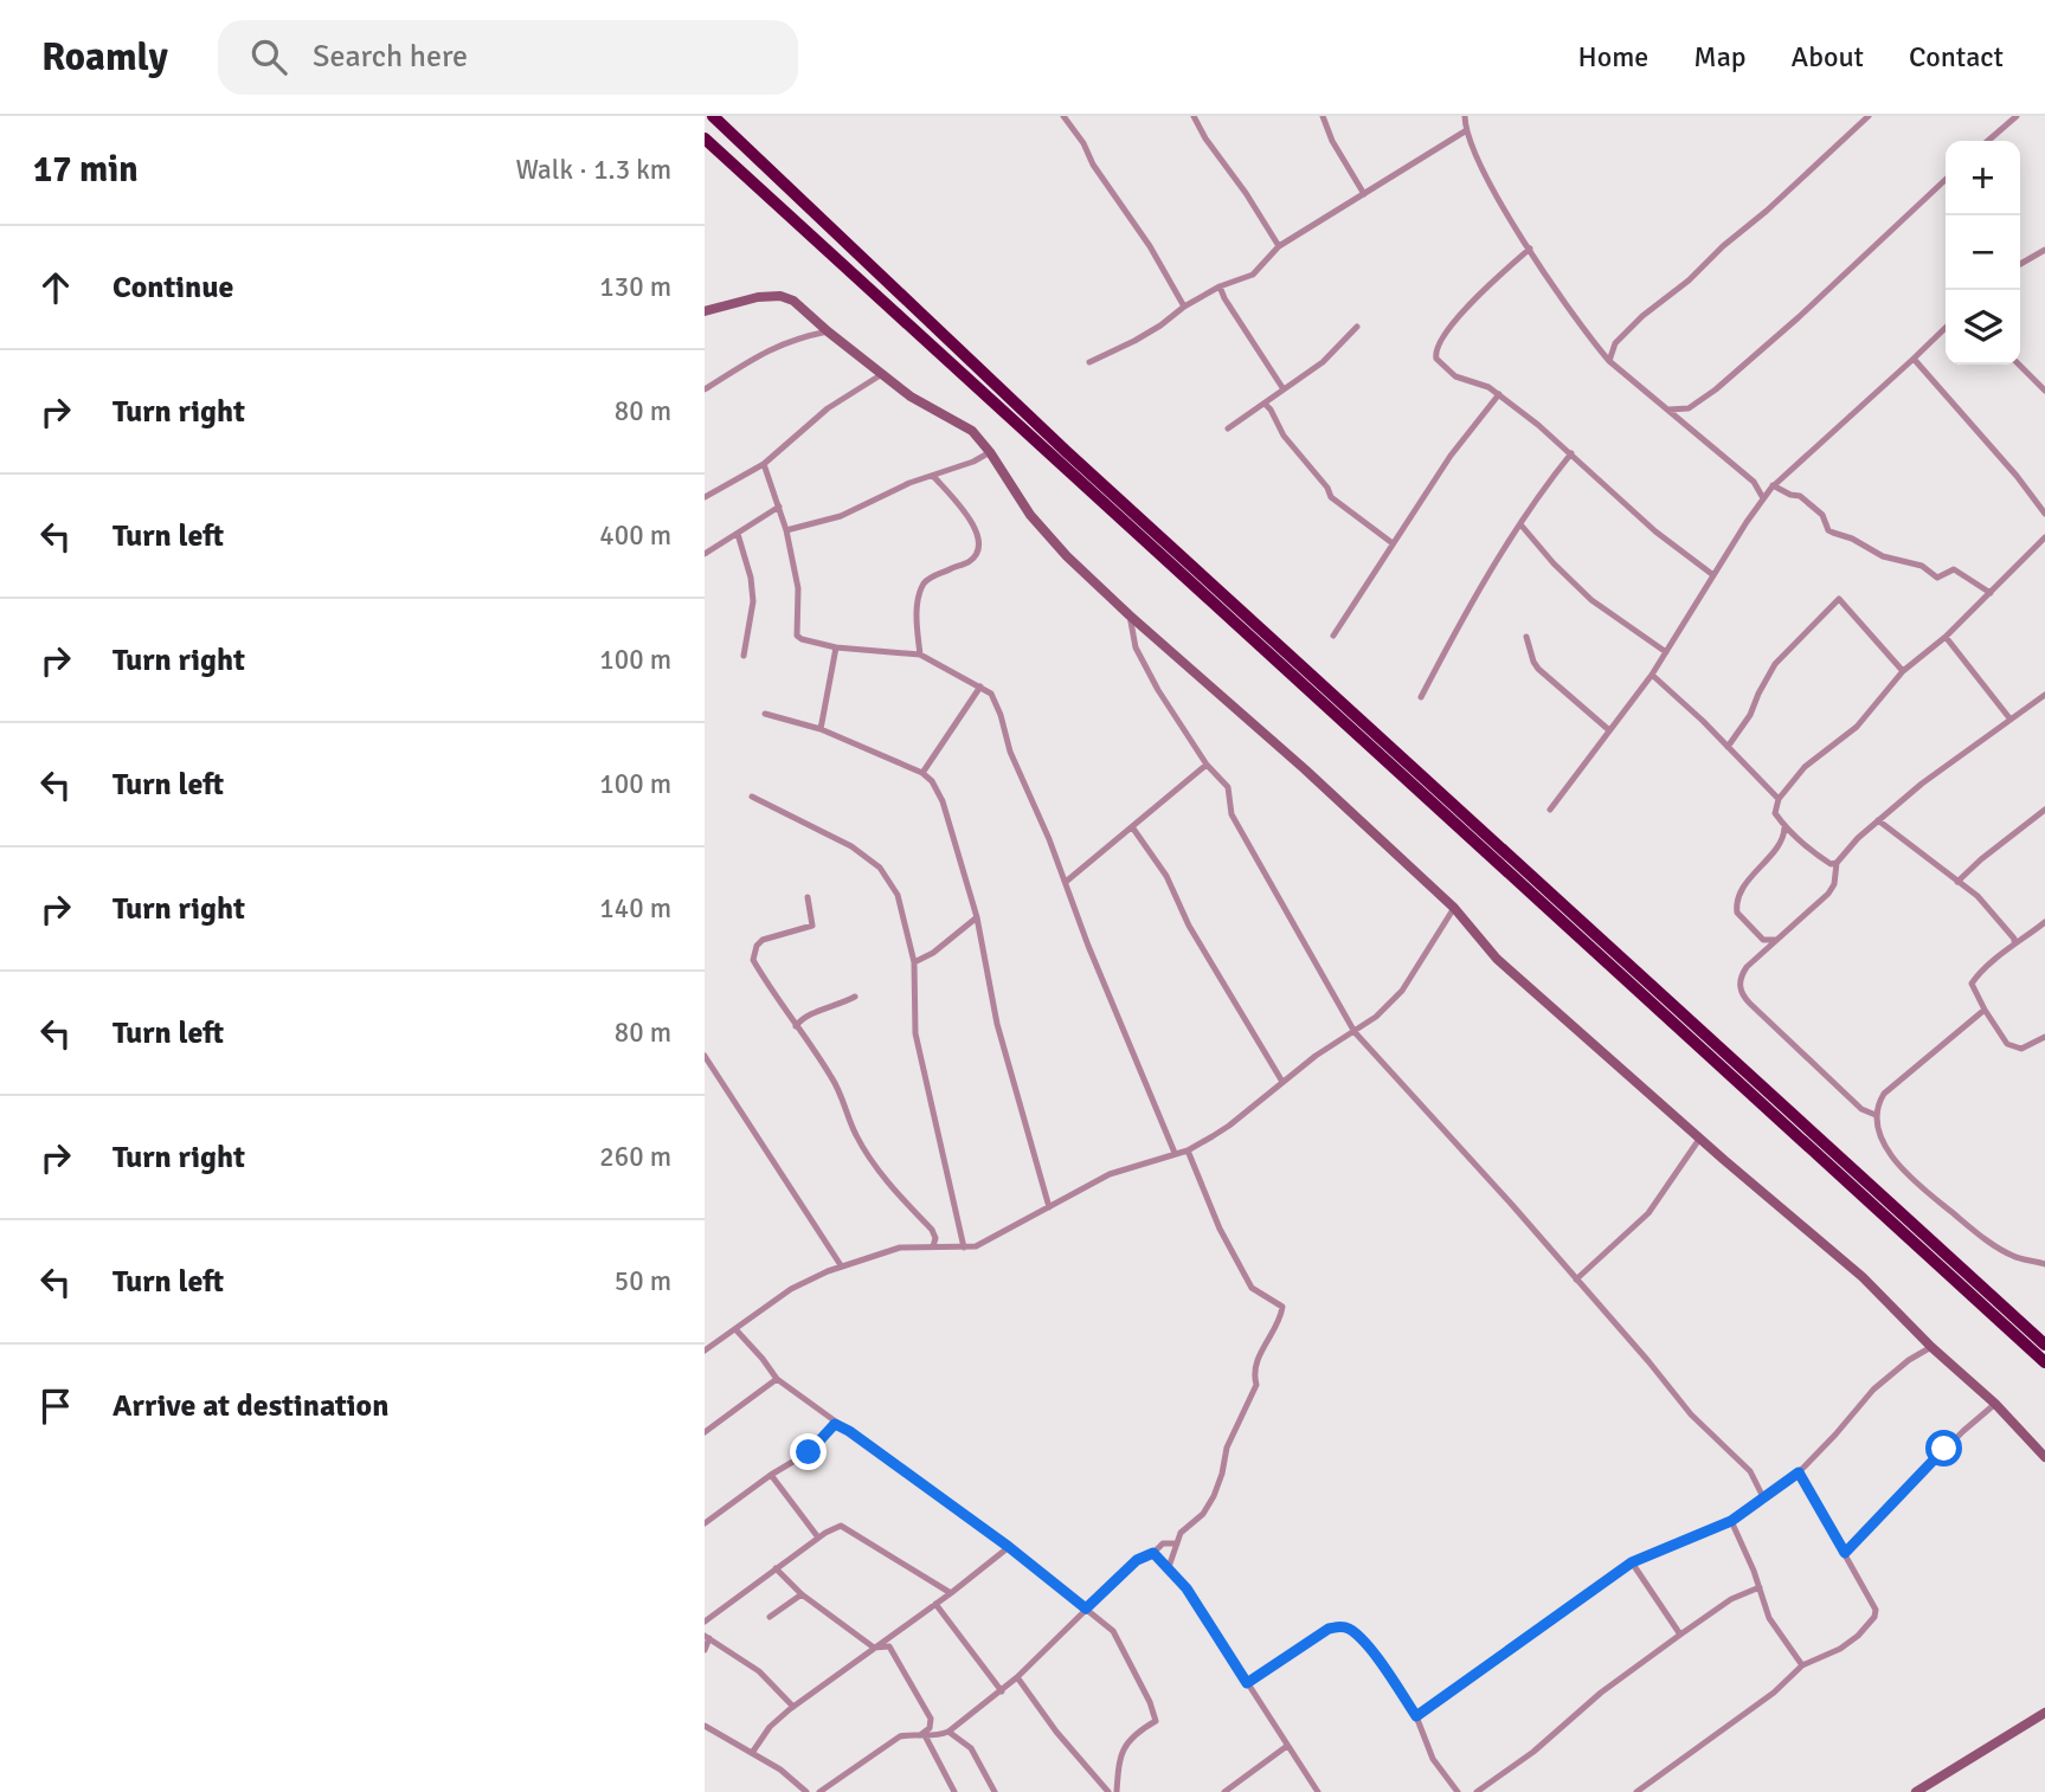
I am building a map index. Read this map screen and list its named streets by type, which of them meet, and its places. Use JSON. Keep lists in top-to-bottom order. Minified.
{"page":{"header":"Roamly","search":"Search here","nav":["Home","Map","About","Contact"],"heading":["17 min","Walk · 1.3 km"],"map_buttons":["+","−"],"list":[["Continue","130 m"],["Turn right","80 m"],["Turn left","400 m"],["Turn right","100 m"],["Turn left","100 m"],["Turn right","140 m"],["Turn left","80 m"],["Turn right","260 m"],["Turn left","50 m"],"Arrive at destination"]}}
